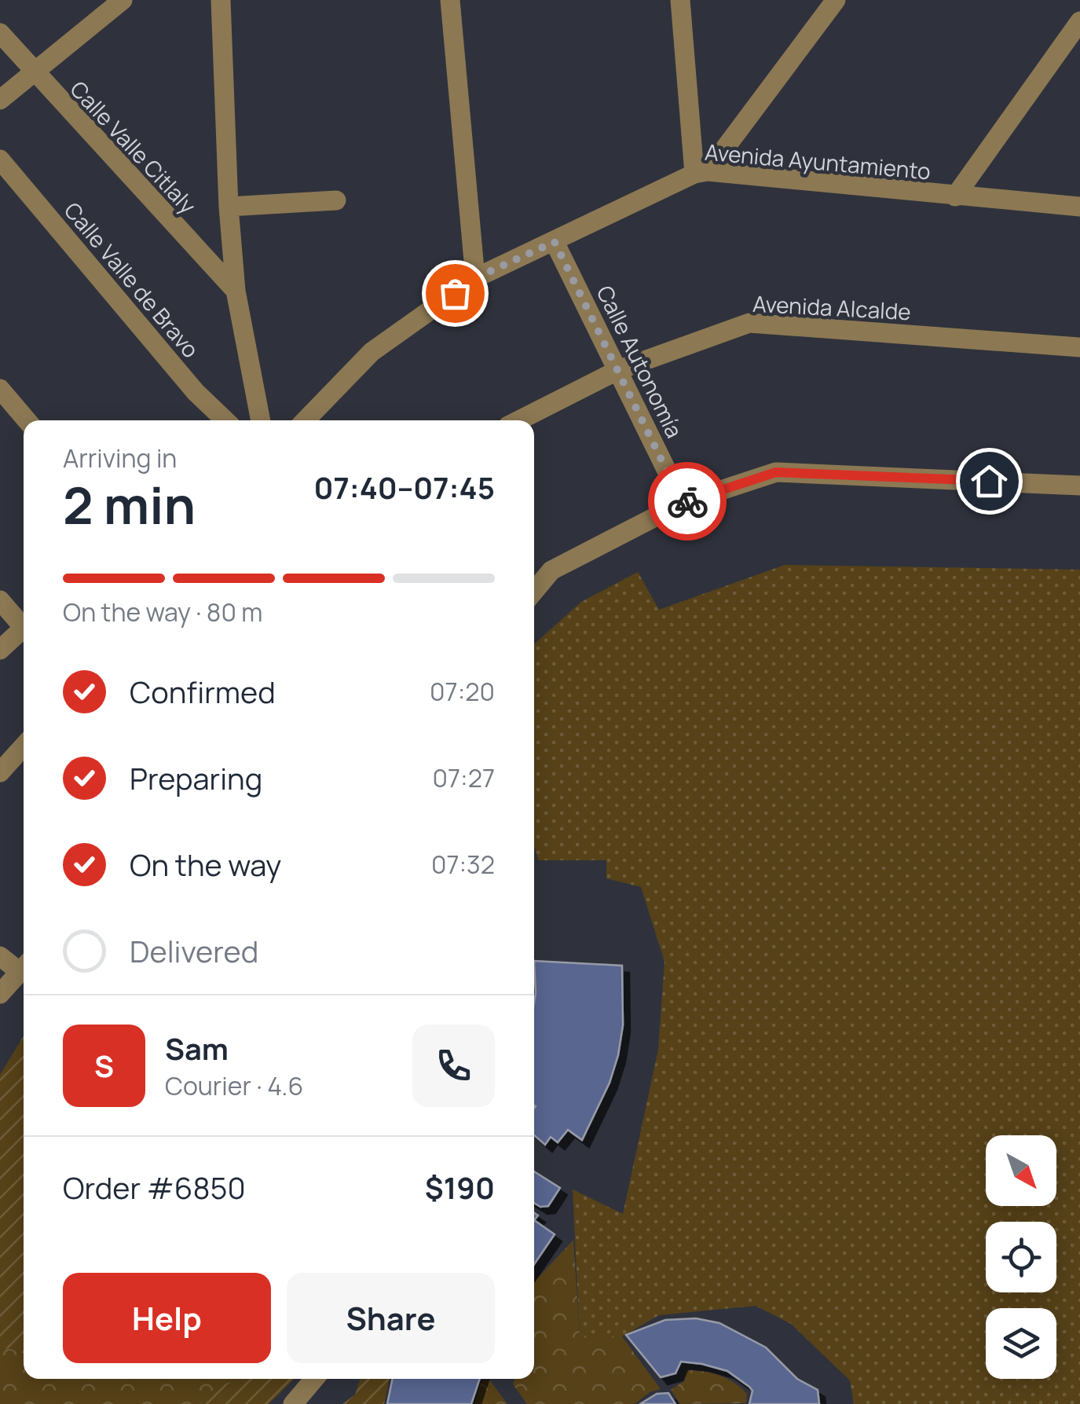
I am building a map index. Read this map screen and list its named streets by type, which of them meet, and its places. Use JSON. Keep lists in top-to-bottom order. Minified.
{"streets":{"street":["Calle Valle Citlaly","Avenida Ayuntamiento","Calle Valle de Bravo","Avenida Alcalde","Calle Autonomía"]},"crossings":[["Avenida Ayuntamiento","Calle Autonomía"],["Avenida Alcalde","Calle Autonomía"]],"north":"bottom right","page":{"heading":["2 min","Arriving in","07:40–07:45"],"panel":["Sam","Courier · 4.6","Order #6850","$190"],"bar":"On the way · 80 m","list":[["Confirmed","07:20"],["Preparing","07:27"],["On the way","07:32"],"Delivered"],"round":"S","buttons":["Help","Share"]}}
